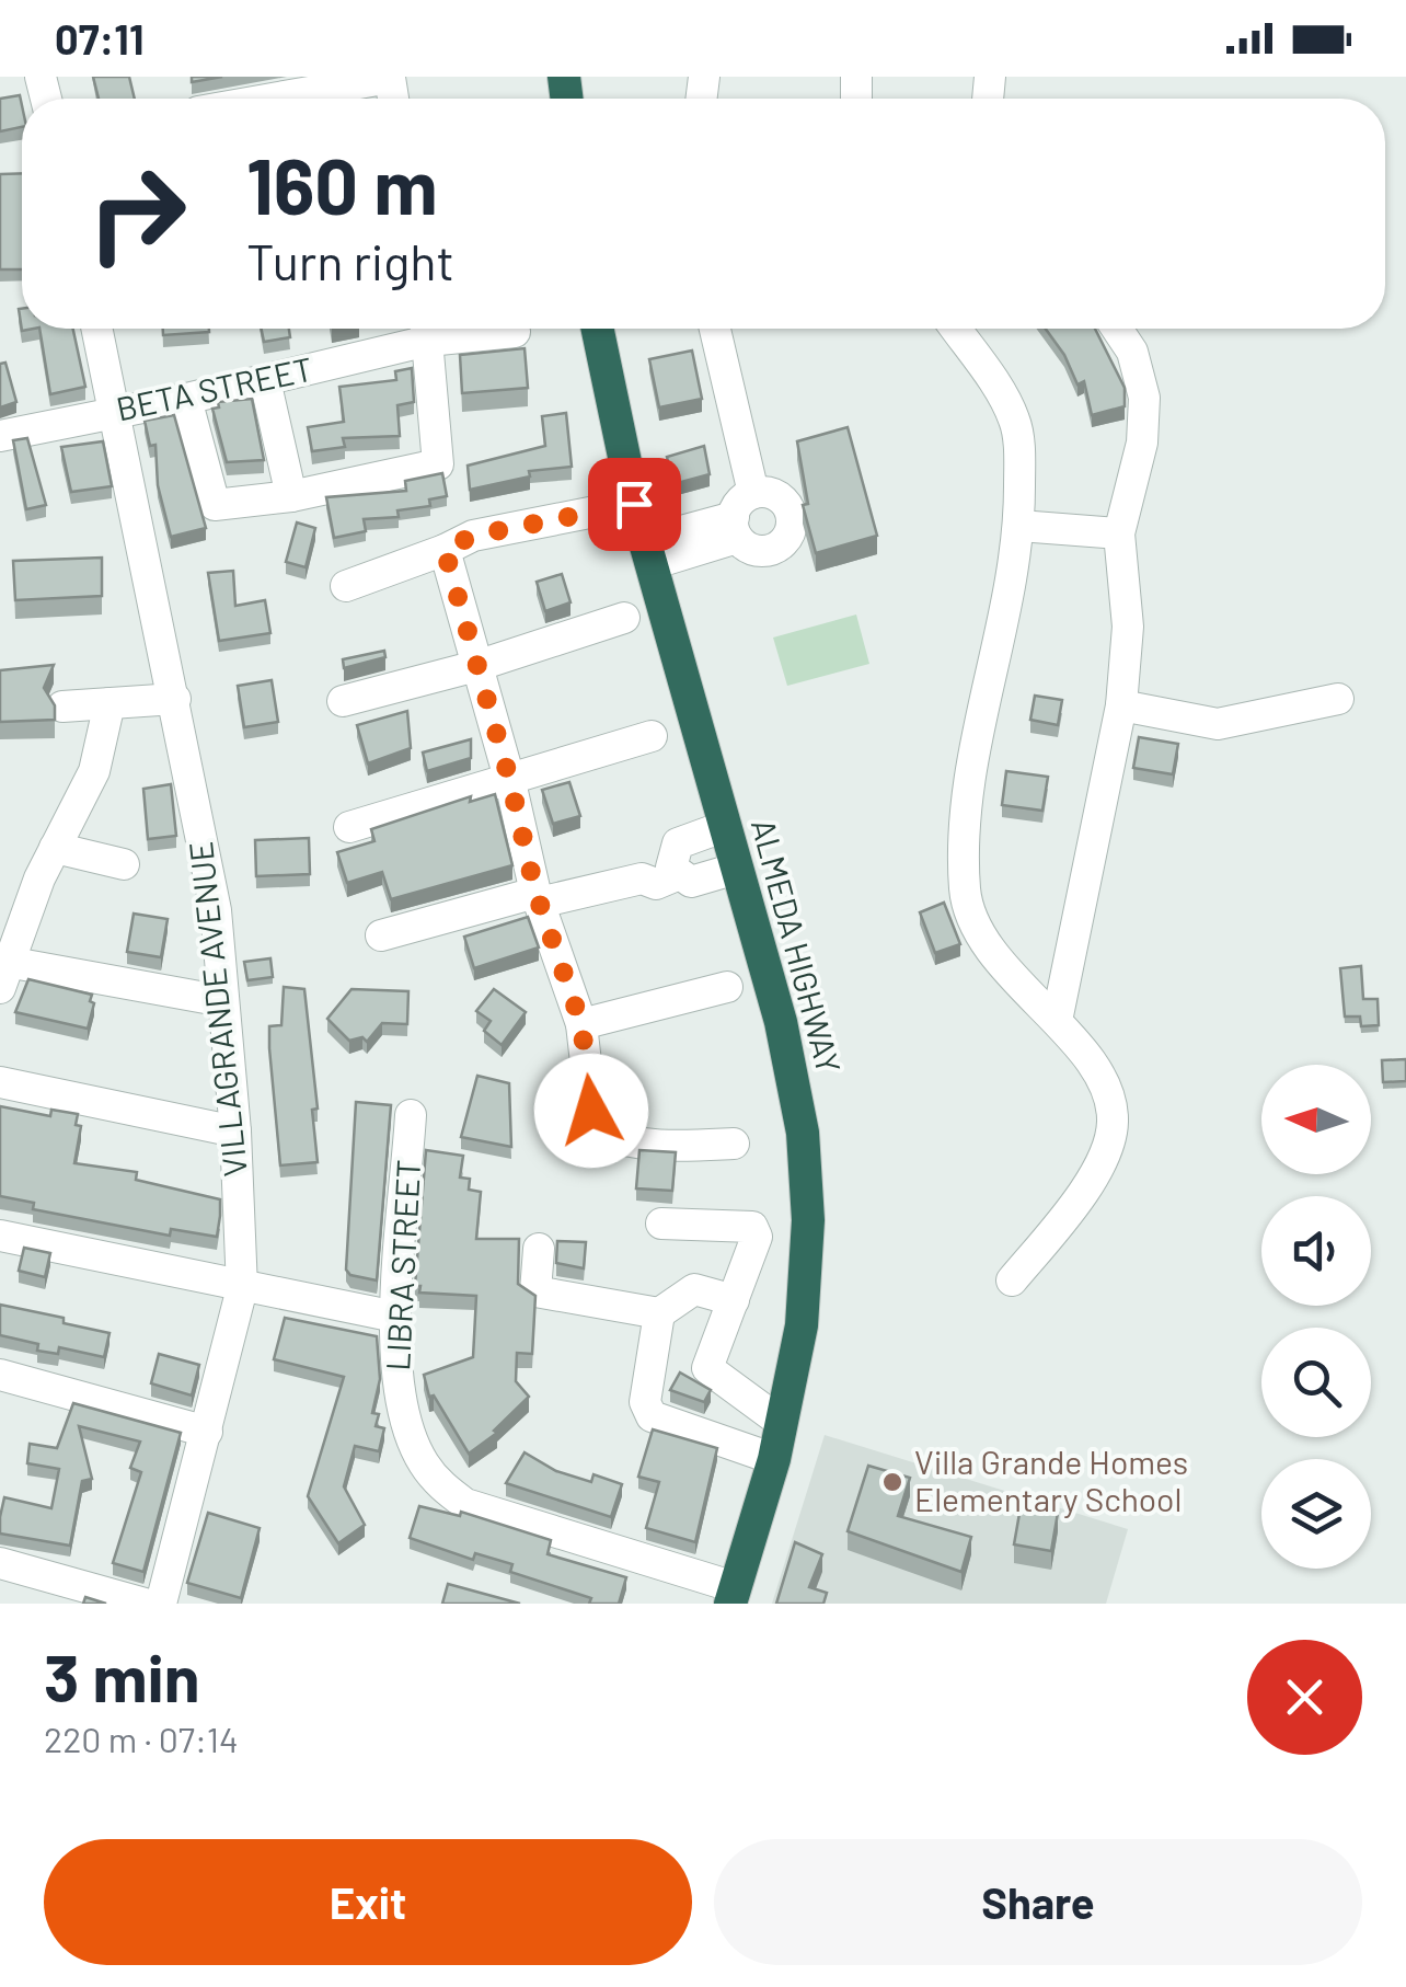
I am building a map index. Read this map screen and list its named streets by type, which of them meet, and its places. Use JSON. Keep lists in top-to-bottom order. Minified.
{"streets":{"highway":["ALMEDA HIGHWAY"],"street":["BETA STREET","VILLAGRANDE AVENUE","LIBRA STREET"]},"crossings":[["BETA STREET","VILLAGRANDE AVENUE"],["ALMEDA HIGHWAY","LIBRA STREET"]],"places":["Villa Grande Homes Elementary School"],"north":"left","page":{"status":"07:11","turn":["160 m","Turn right"],"heading":["3 min","220 m · 07:14"],"buttons":["Exit","Share"]}}
